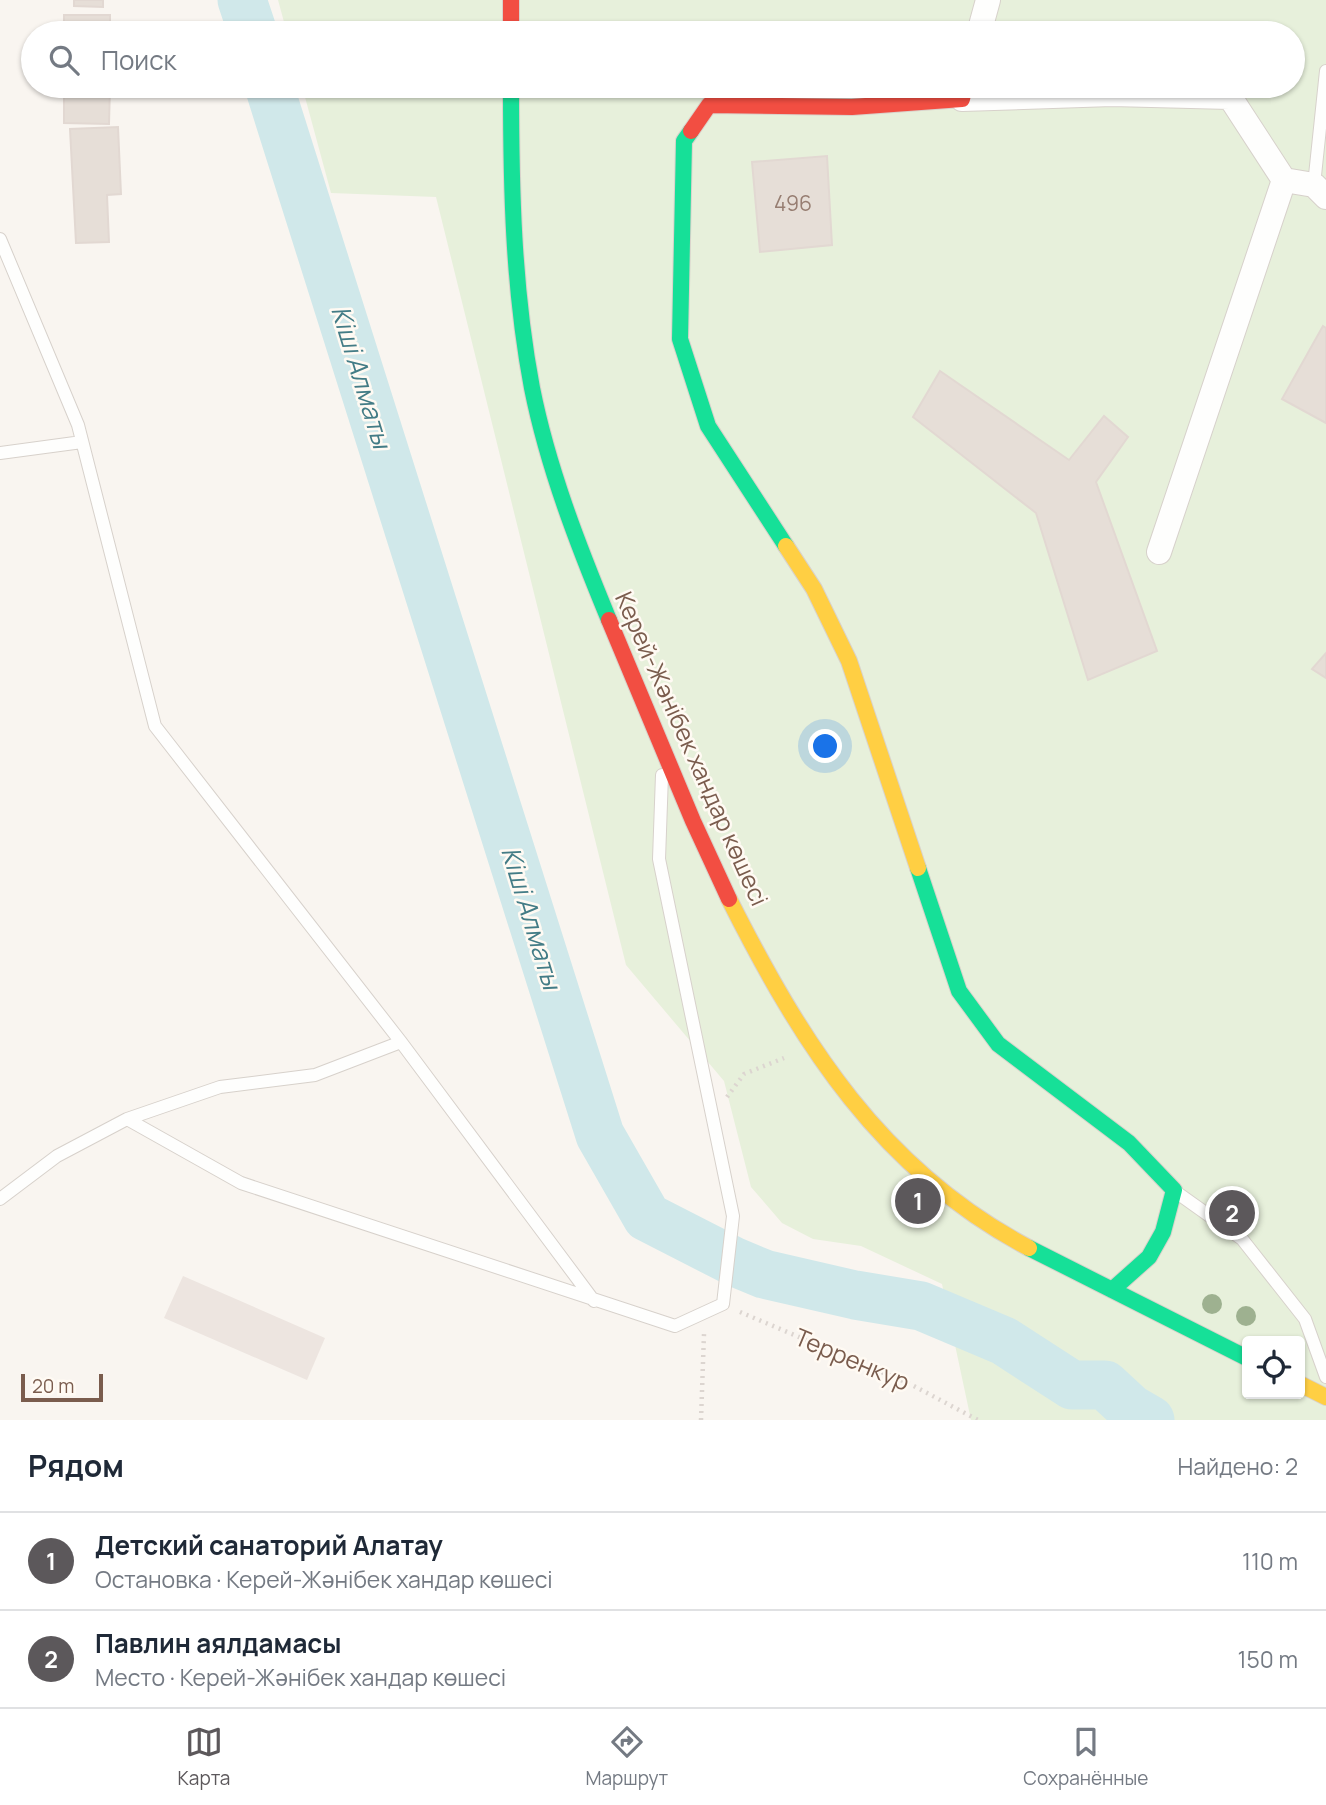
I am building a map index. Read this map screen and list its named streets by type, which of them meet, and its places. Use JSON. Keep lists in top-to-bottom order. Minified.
{"streets":{"main road":["Керей-Жәнібек хандар көшесі"],"path":["Терренкур"]},"water":["Кіші Алматы"],"house_numbers":["496"],"scale_bar":"20 m","page":{"search":"Поиск","pins":["1","2"],"scale":"20 m","heading":["Рядом","Найдено: 2"],"list":[{"mark":"1","name":"Детский санаторий Алатау","note":"Остановка · Керей-Жәнібек хандар көшесі","value":"110 m"},{"mark":"2","name":"Павлин аялдамасы","note":"Место · Керей-Жәнібек хандар көшесі","value":"150 m"}],"nav":["Карта","Маршрут","Сохранённые"]}}
